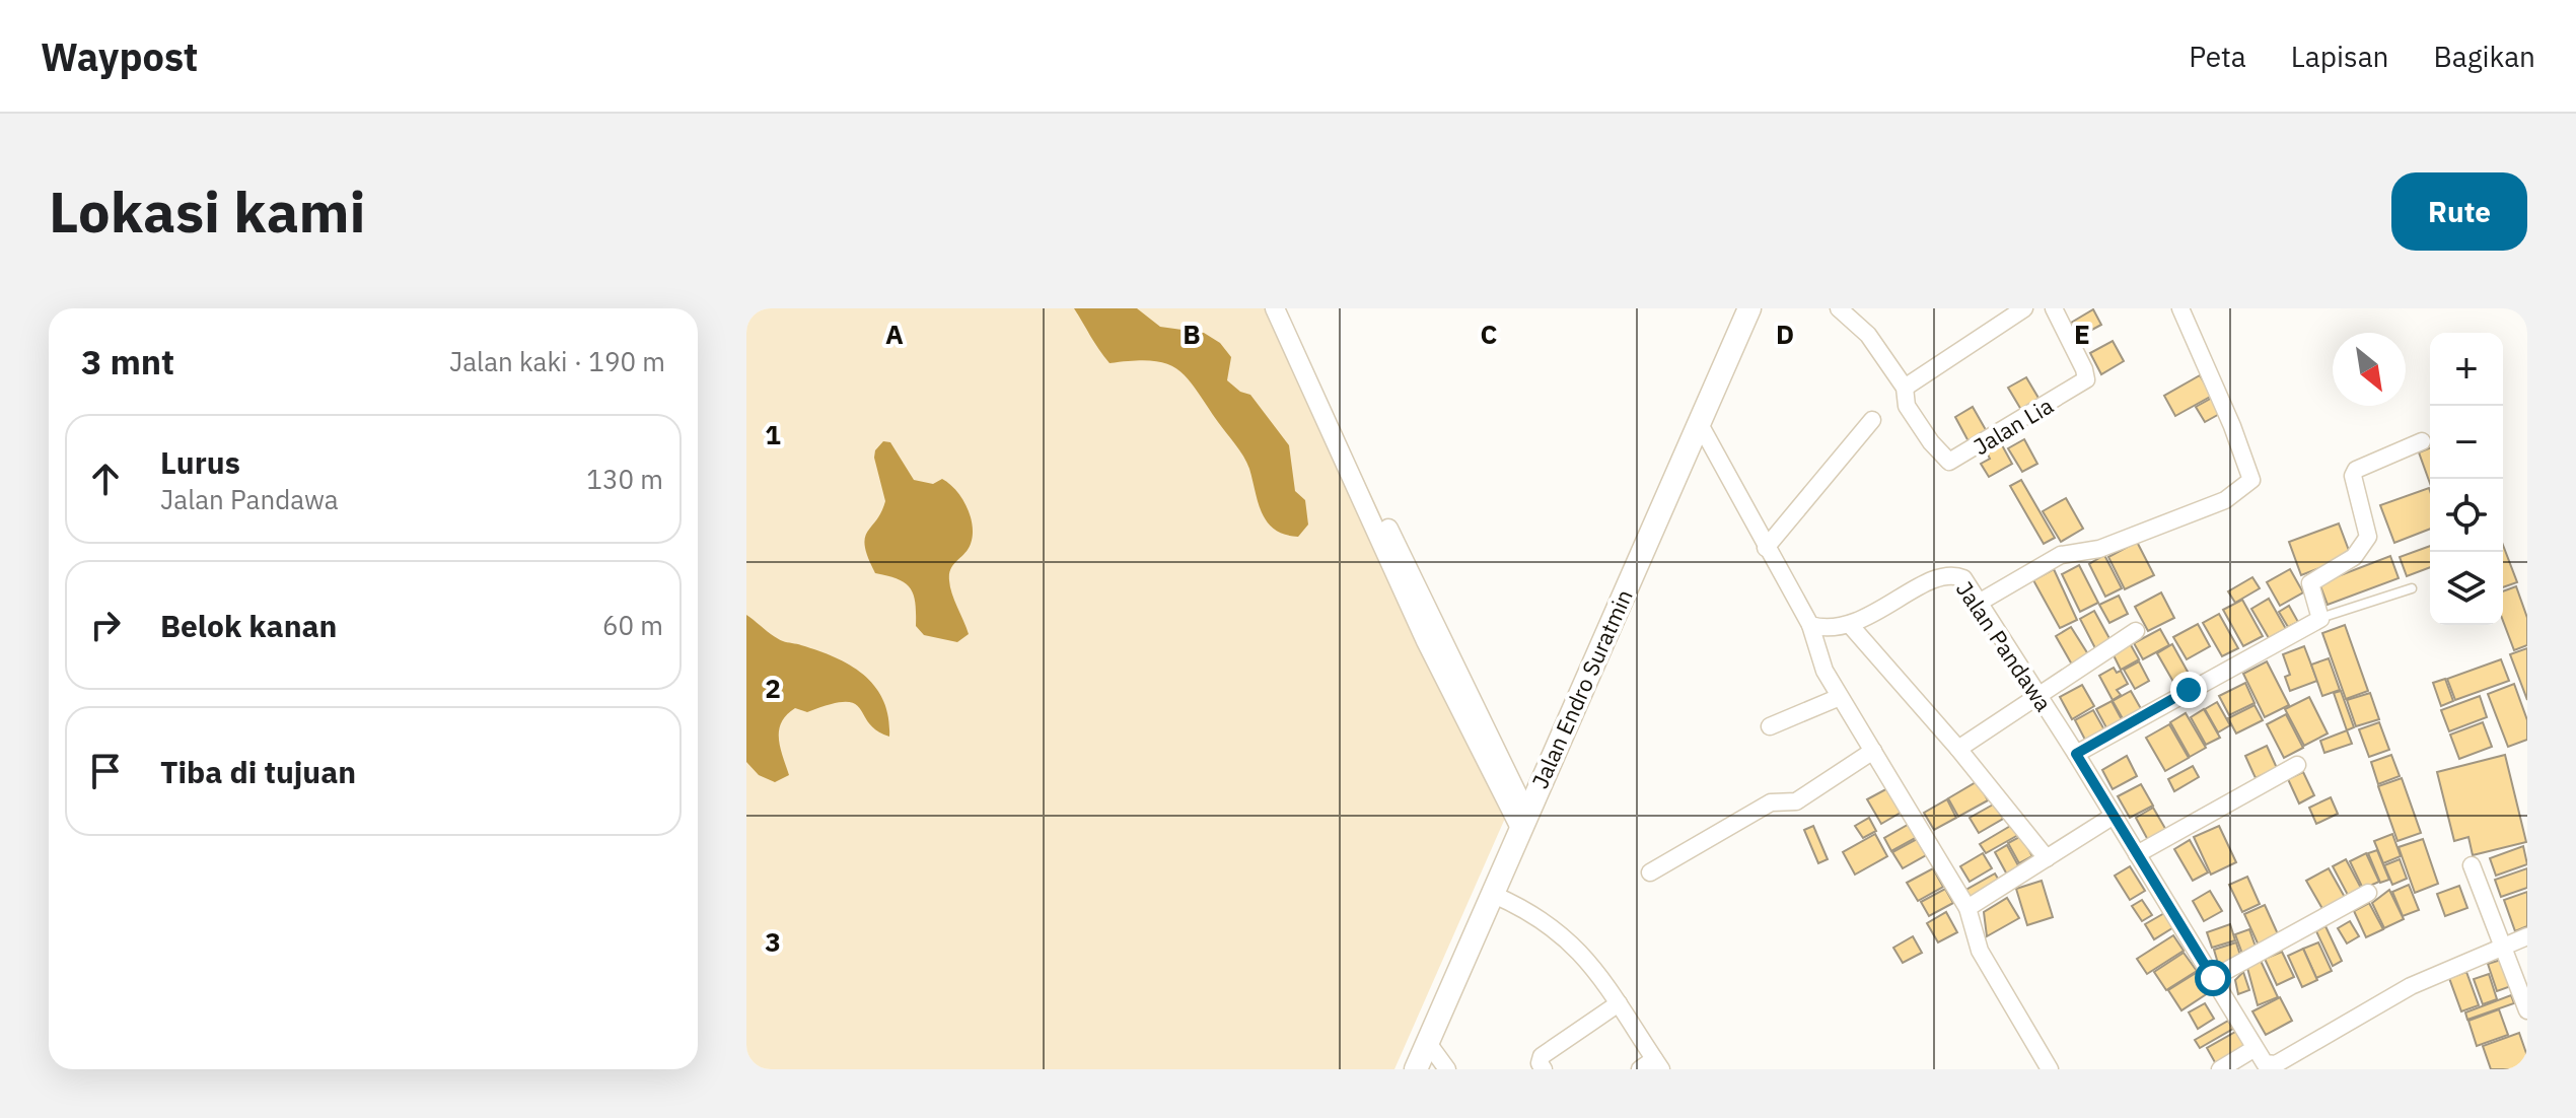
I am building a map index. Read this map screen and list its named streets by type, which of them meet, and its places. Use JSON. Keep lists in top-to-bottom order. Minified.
{"streets":{"main road":["Jalan Endro Suratmin"],"street":["Jalan Lia","Jalan Pandawa"]},"north":"bottom right","page":{"header":"Waypost","nav":["Peta","Lapisan","Bagikan"],"buttons":"Rute","title":"Lokasi kami","heading":["3 mnt","Jalan kaki · 190 m"],"map_buttons":["+","−"],"list":[["Lurus","Jalan Pandawa","130 m"],["Belok kanan","60 m"],"Tiba di tujuan"]},"grid":{"columns":["A","B","C","D","E"],"rows":["1","2","3"]}}
